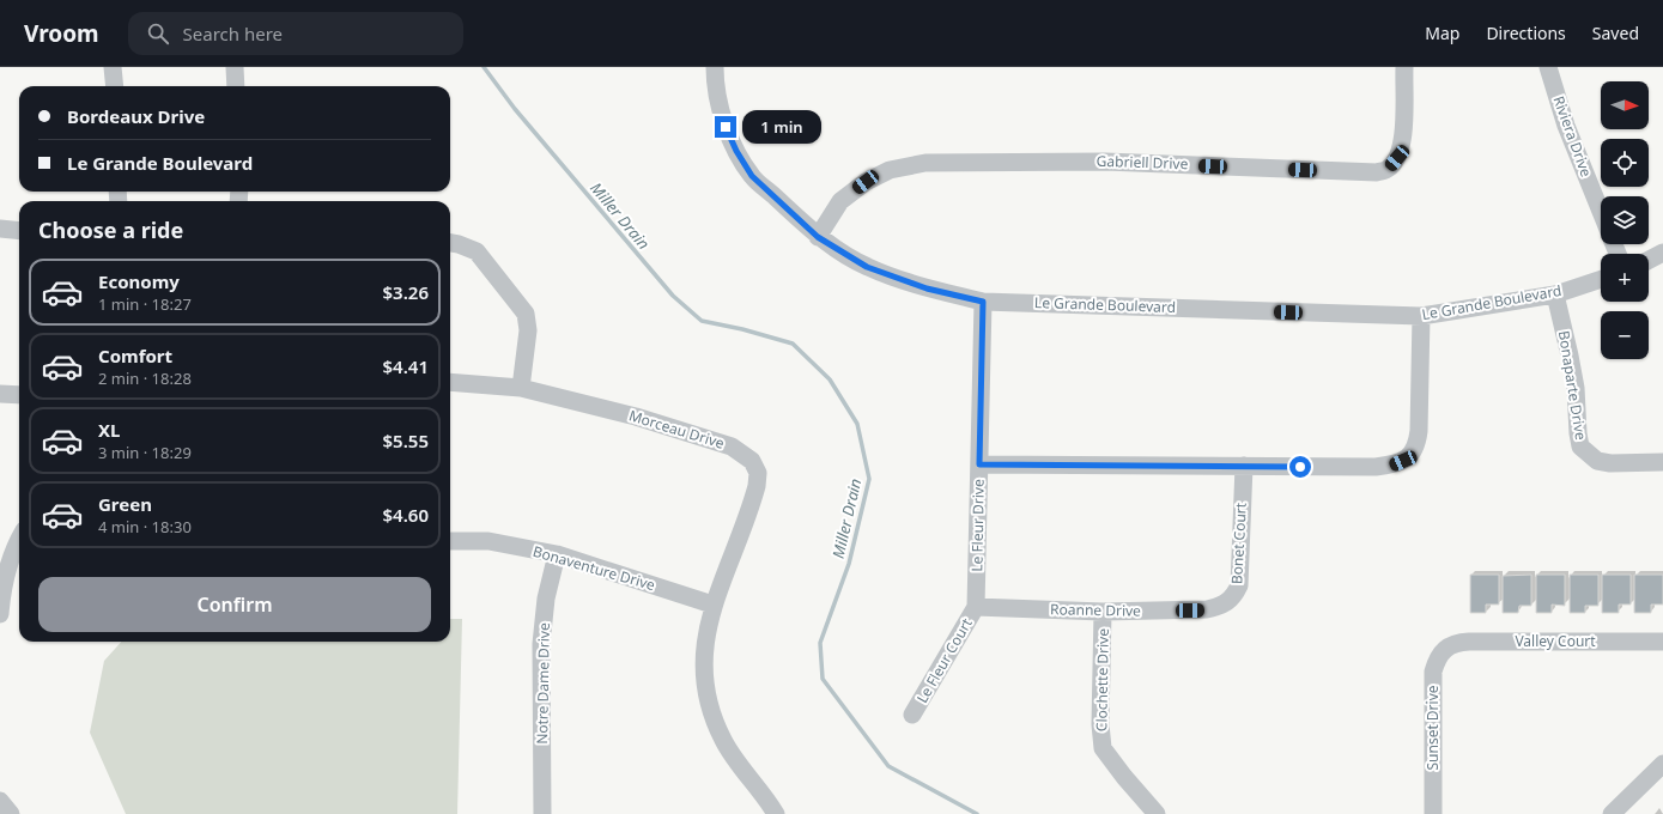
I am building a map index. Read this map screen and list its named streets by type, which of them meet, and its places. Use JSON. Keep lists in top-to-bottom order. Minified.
{"streets":{"street":["Riviera Drive","Gabriell Drive","Le Grande Boulevard","Bonaparte Drive","Morceau Drive","Le Fleur Drive","Bonet Court","Bonaventure Drive","Roanne Drive","Valley Court","Le Fleur Court","Clochette Drive","Notre Dame Drive","Sunset Drive"]},"crossings":[["Gabriell Drive","Le Grande Boulevard"],["Le Grande Boulevard","Bonaparte Drive"],["Le Grande Boulevard","Le Fleur Drive"],["Morceau Drive","Bonaventure Drive"],["Le Fleur Drive","Roanne Drive"],["Le Fleur Drive","Le Fleur Court"],["Bonet Court","Roanne Drive"],["Bonaventure Drive","Notre Dame Drive"],["Roanne Drive","Le Fleur Court"],["Roanne Drive","Clochette Drive"],["Valley Court","Sunset Drive"]],"water":["Miller Drain"],"north":"right","page":{"header":"Vroom","search":"Search here","nav":["Map","Directions","Saved"],"map_buttons":["+","−"],"banner":["Bordeaux Drive","Le Grande Boulevard"],"bubble":"1 min","heading":"Choose a ride","list":[{"name":"Economy","note":"1 min · 18:27","value":"$3.26"},{"name":"Comfort","note":"2 min · 18:28","value":"$4.41"},{"name":"XL","note":"3 min · 18:29","value":"$5.55"},{"name":"Green","note":"4 min · 18:30","value":"$4.60"}],"buttons":"Confirm"}}
